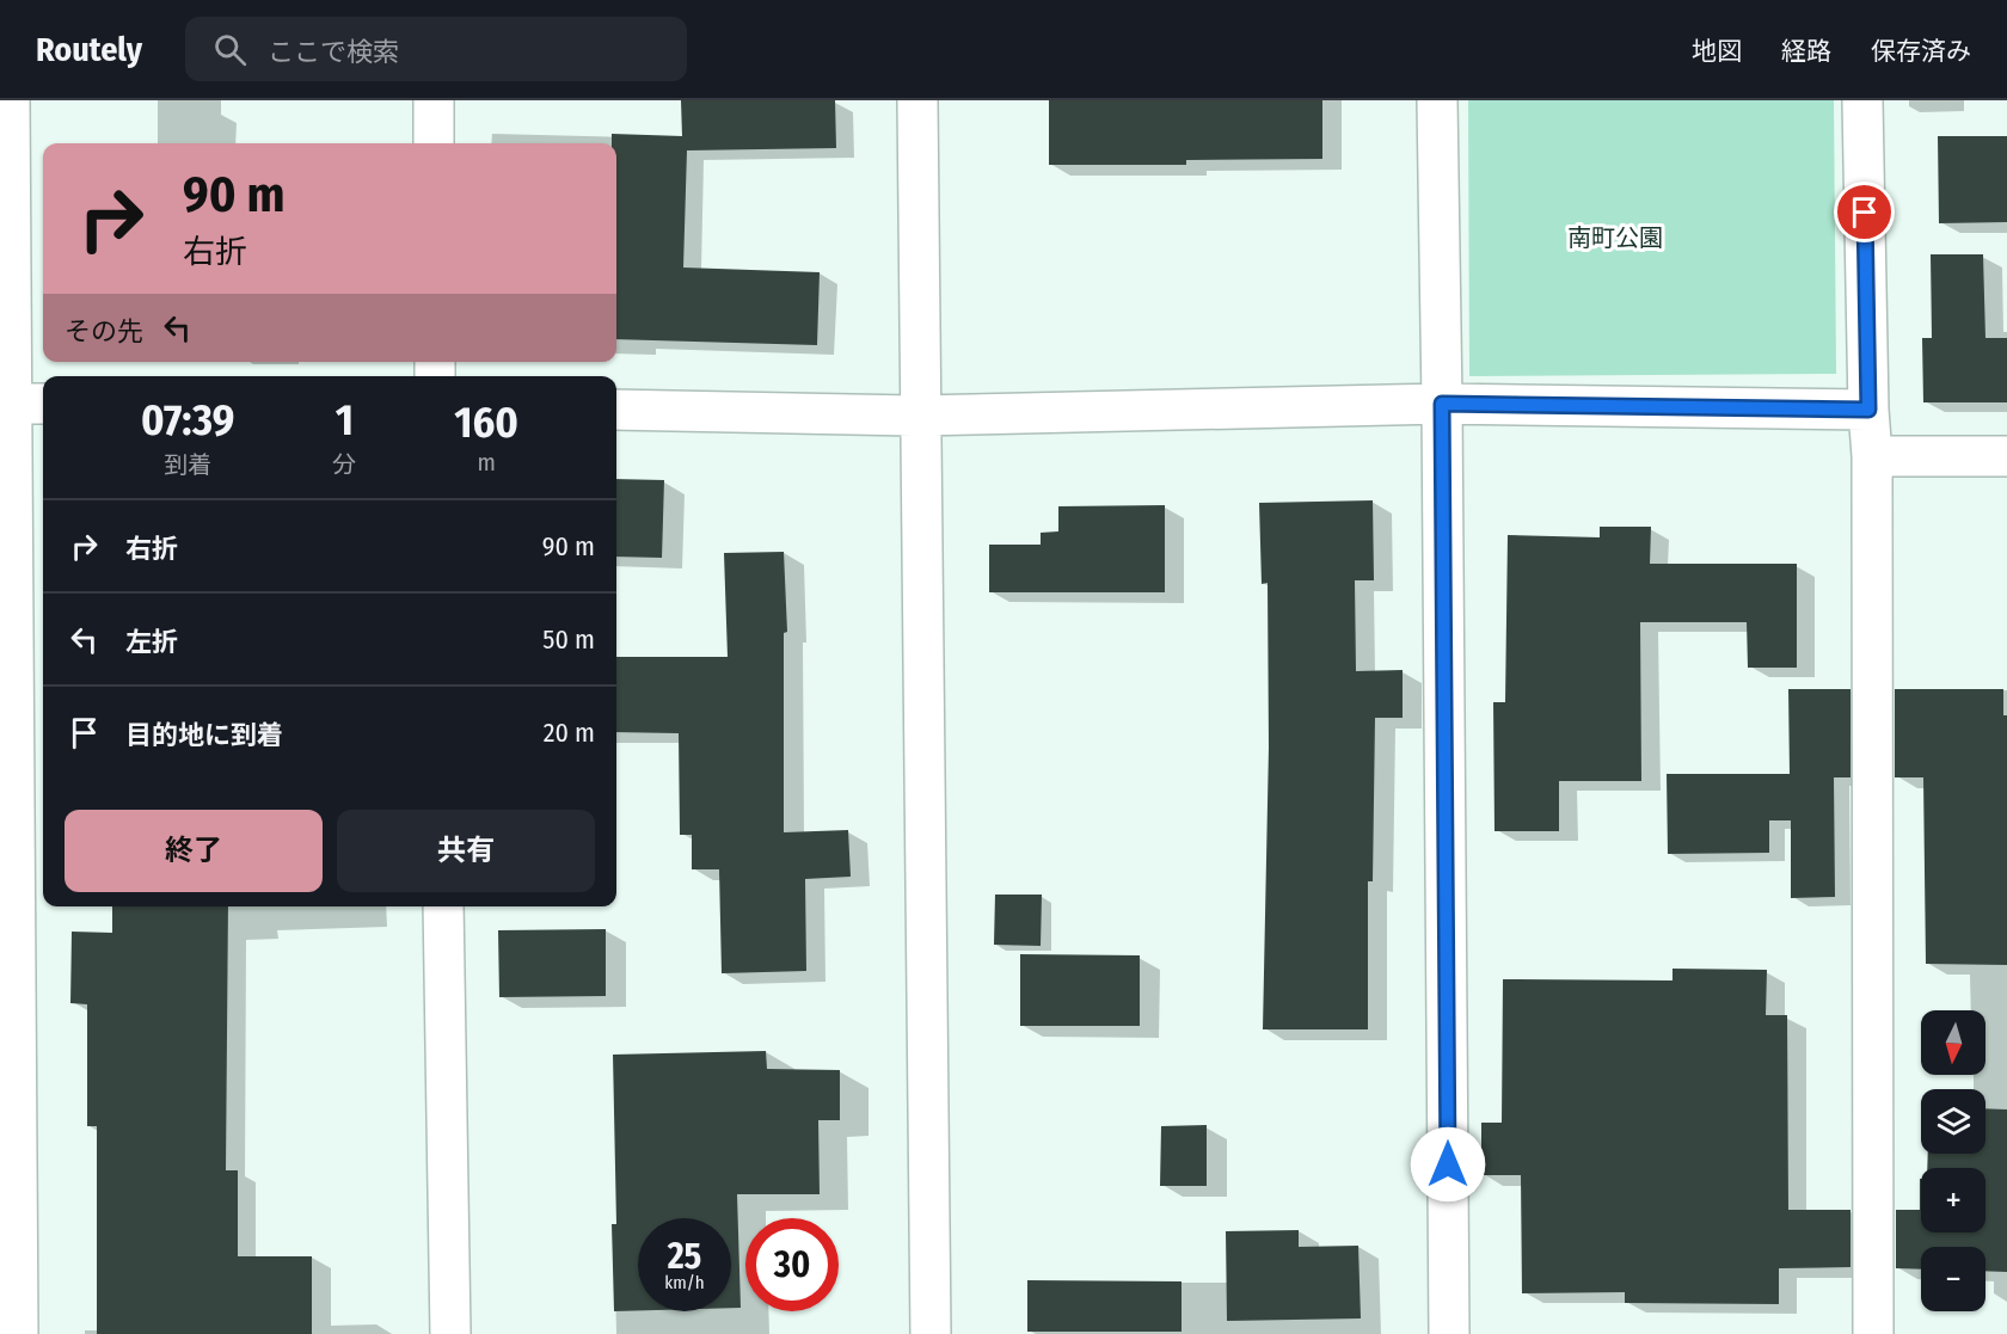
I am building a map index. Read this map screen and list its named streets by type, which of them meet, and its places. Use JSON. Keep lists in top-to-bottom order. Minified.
{"parks":["南町公園"],"north":"bottom","page":{"header":"Routely","search":"ここで検索","nav":["地図","経路","保存済み"],"turn":["90 m","右折"],"then":"その先","eta":["07:39","到着","1","分","160","m"],"list":[{"name":"右折","value":"90 m"},{"name":"左折","value":"50 m"},{"name":"目的地に到着","value":"20 m"}],"buttons":["終了","共有"],"map_buttons":["+","−"],"speed":"25 km/h","limit":"30"}}
